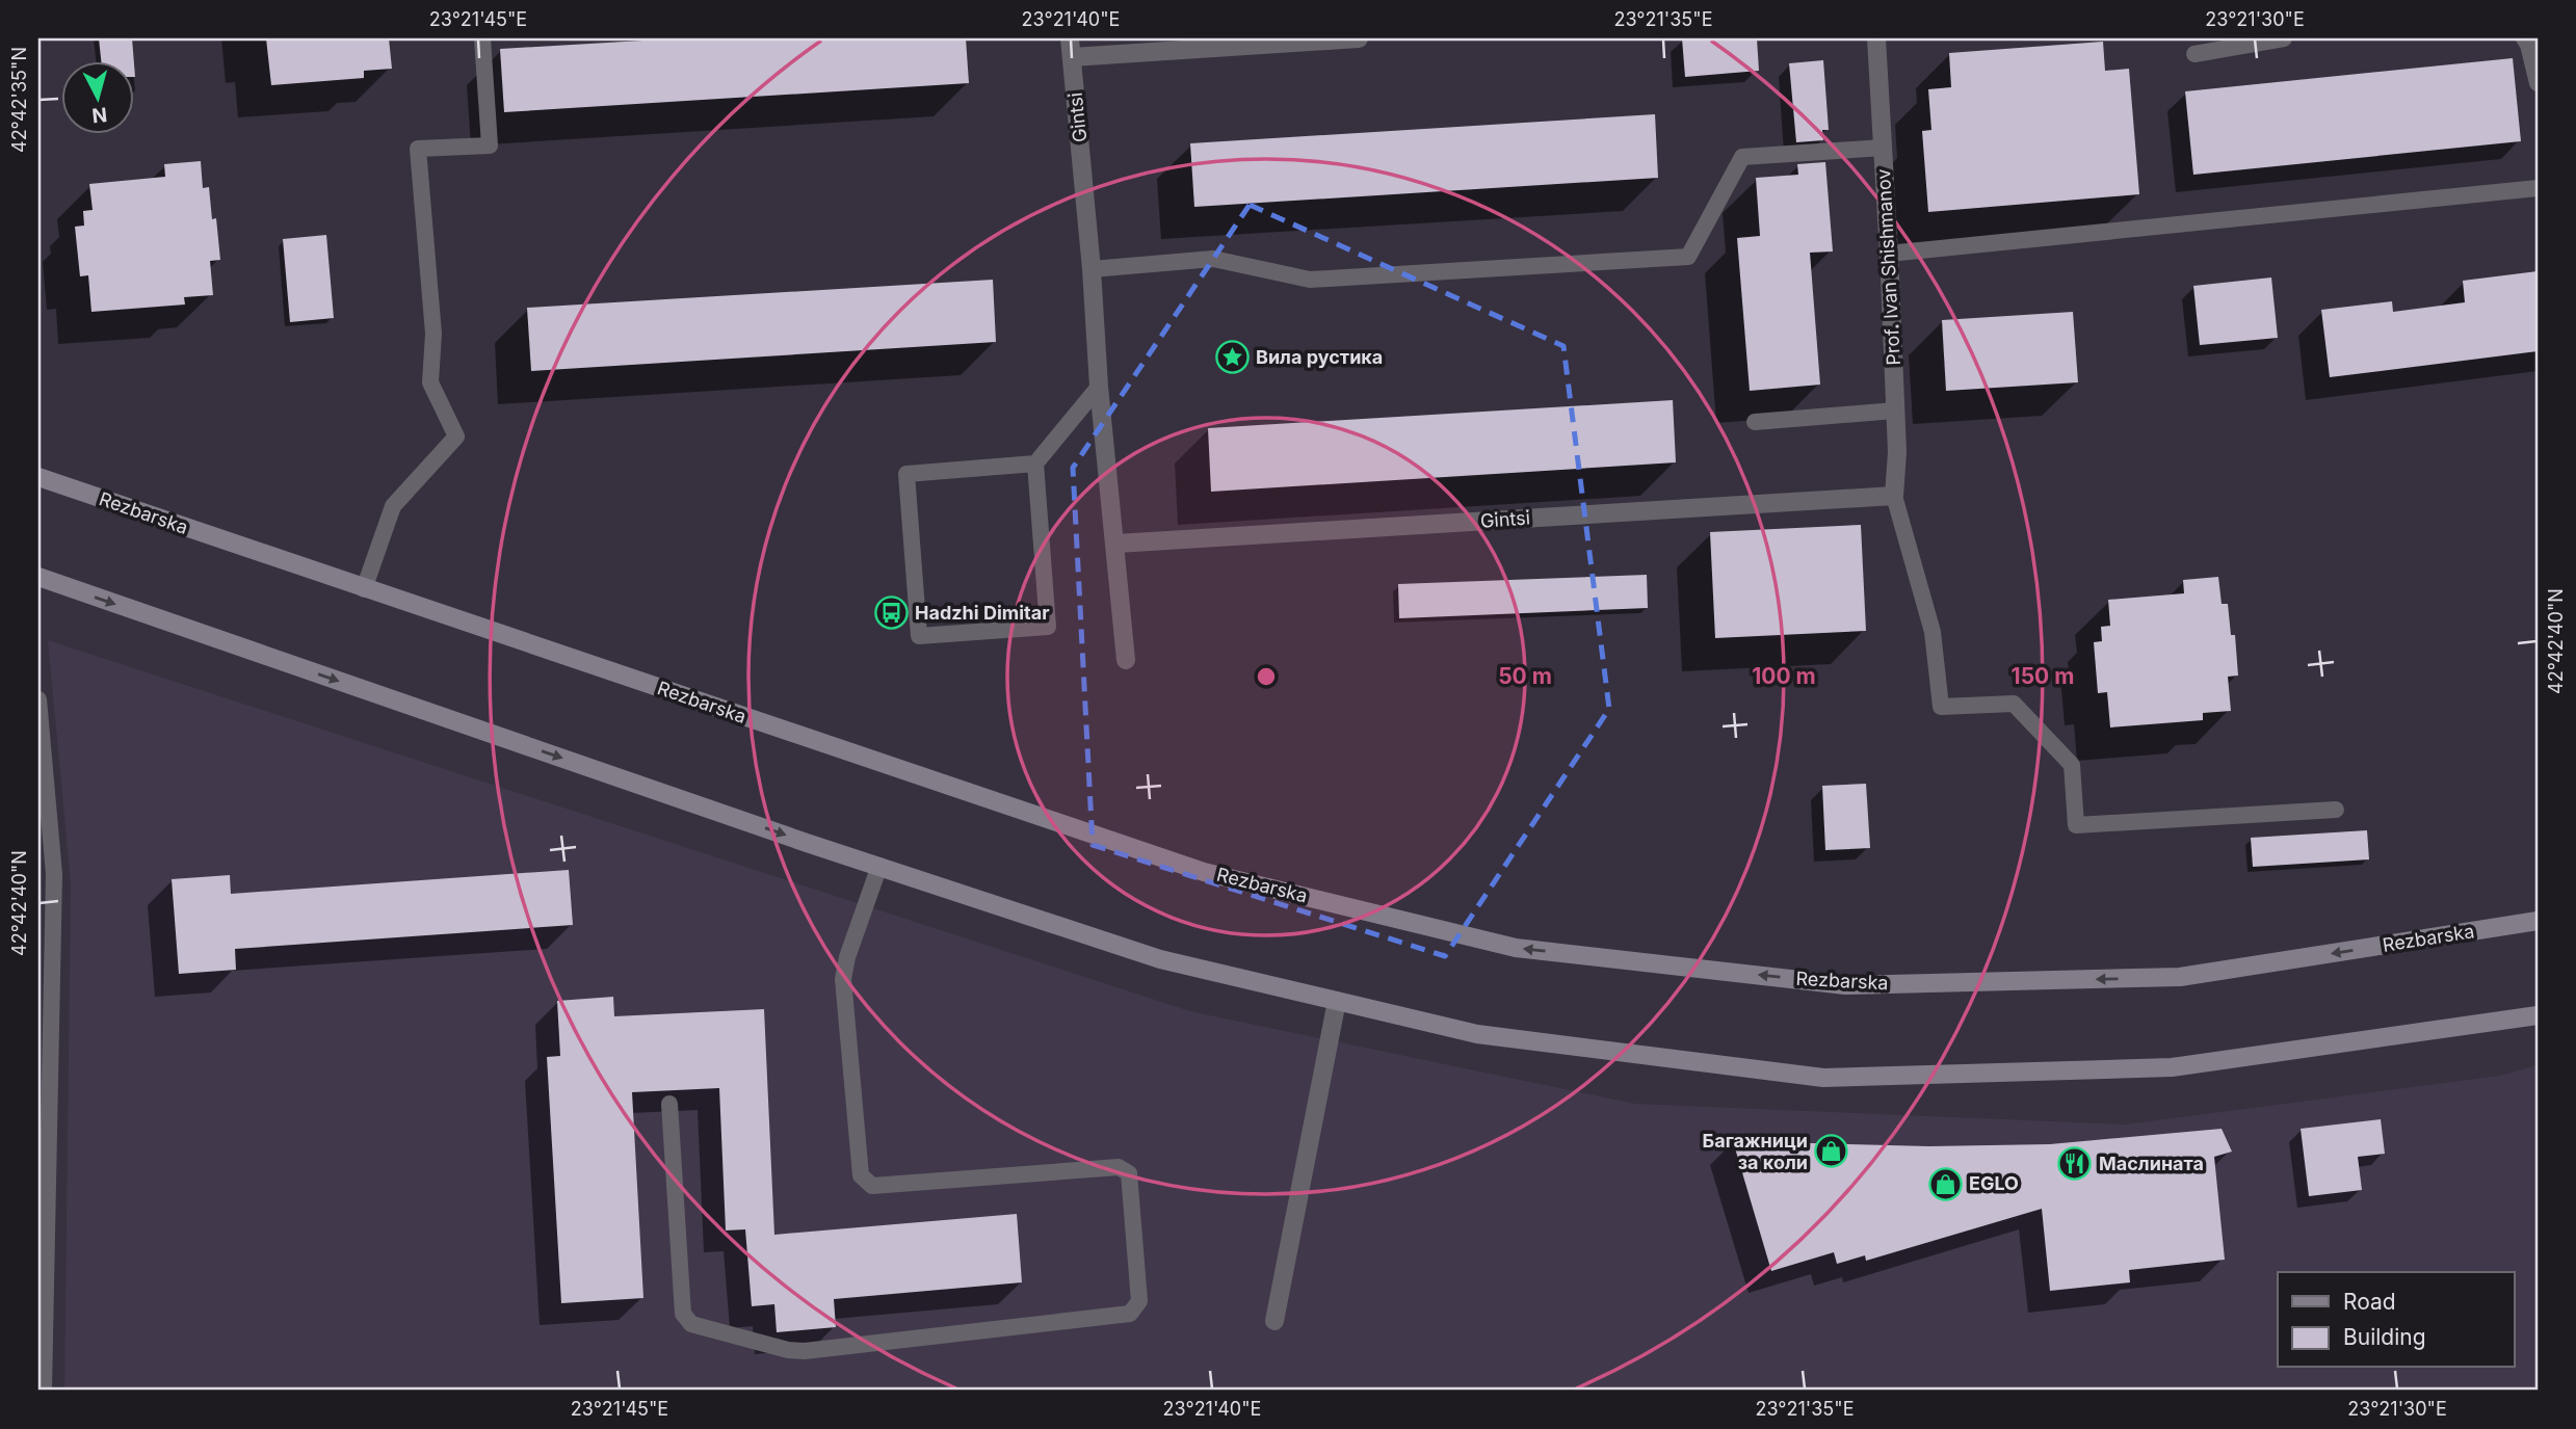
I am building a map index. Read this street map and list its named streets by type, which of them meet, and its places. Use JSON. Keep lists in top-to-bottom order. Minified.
{"streets":{"street":["Gintsi","Prof. Ivan Shishmanov","Rezbarska"]},"crossings":[["Gintsi","Prof. Ivan Shishmanov"]],"places":{"place":["Вила рустика"],"bus stop":["Hadzhi Dimitar"],"shop":["Багажници за коли","EGLO"],"restaurant":["Маслината"]},"legend":["Road","Building"],"north":"bottom","coordinates":["23°21'45\"E","23°21'40\"E","23°21'35\"E","23°21'30\"E","42°42'35\"N","42°42'40\"N"],"rings":["50 m","100 m","150 m"]}
